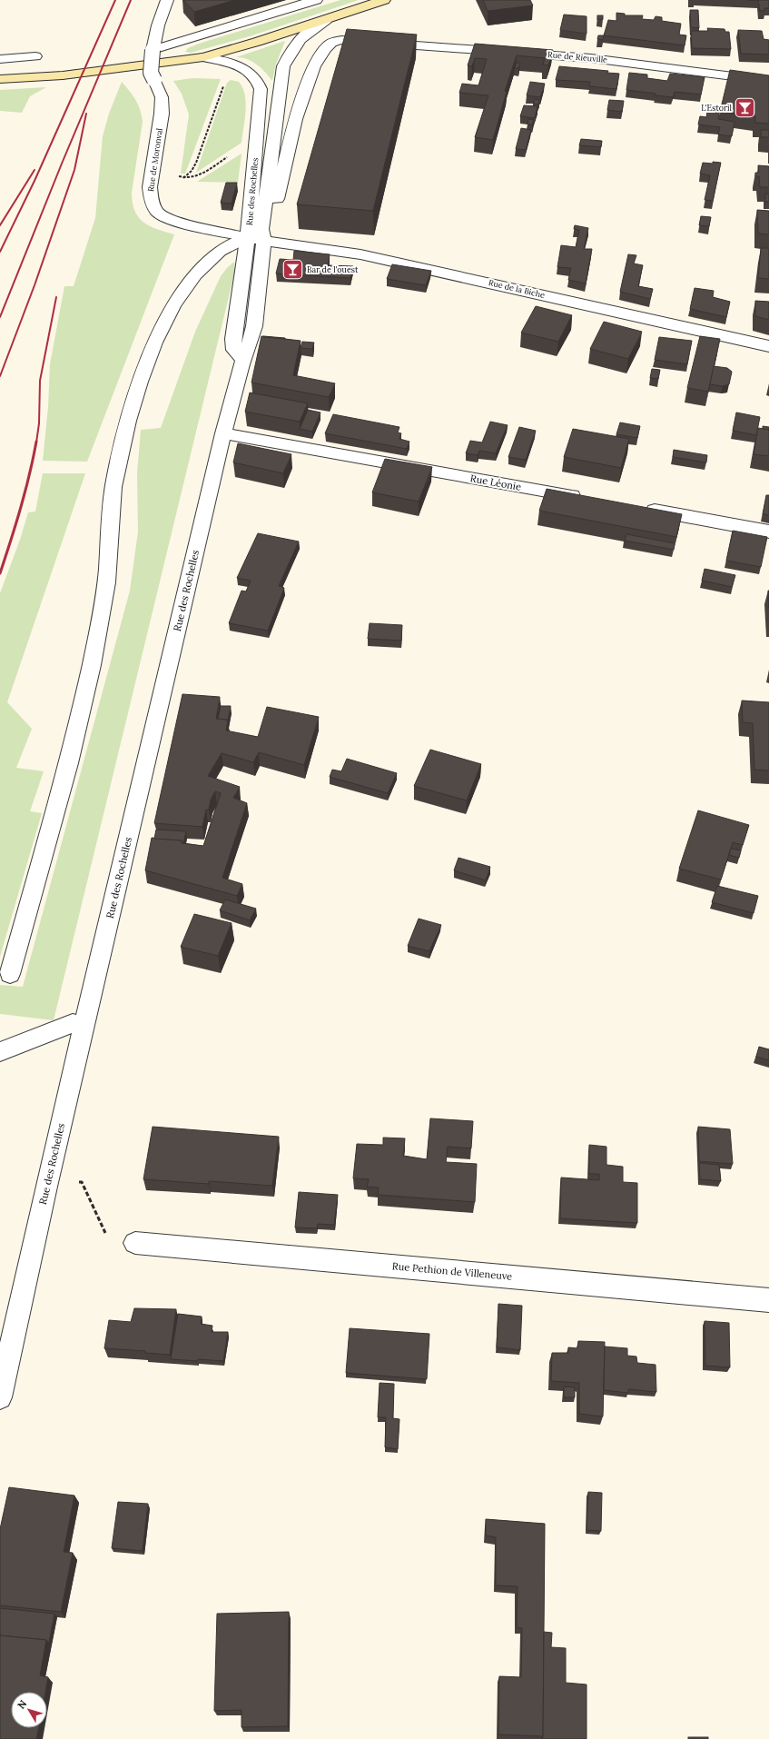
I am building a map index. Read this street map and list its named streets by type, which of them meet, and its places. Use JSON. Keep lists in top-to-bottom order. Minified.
{"streets":{"street":["Rue de Rieuville","Rue de Moronval","Rue des Rochelles","Rue de la Biche","Rue Léonie","Rue Pethion de Villeneuve"]},"crossings":[["Rue de Rieuville","Rue des Rochelles"],["Rue de Moronval","Rue des Rochelles"],["Rue de Moronval","Rue de la Biche"],["Rue des Rochelles","Rue de la Biche"],["Rue des Rochelles","Rue Léonie"]],"places":{"bar":["L'Estoril","Bar de l'ouest"]},"north":"top left"}
